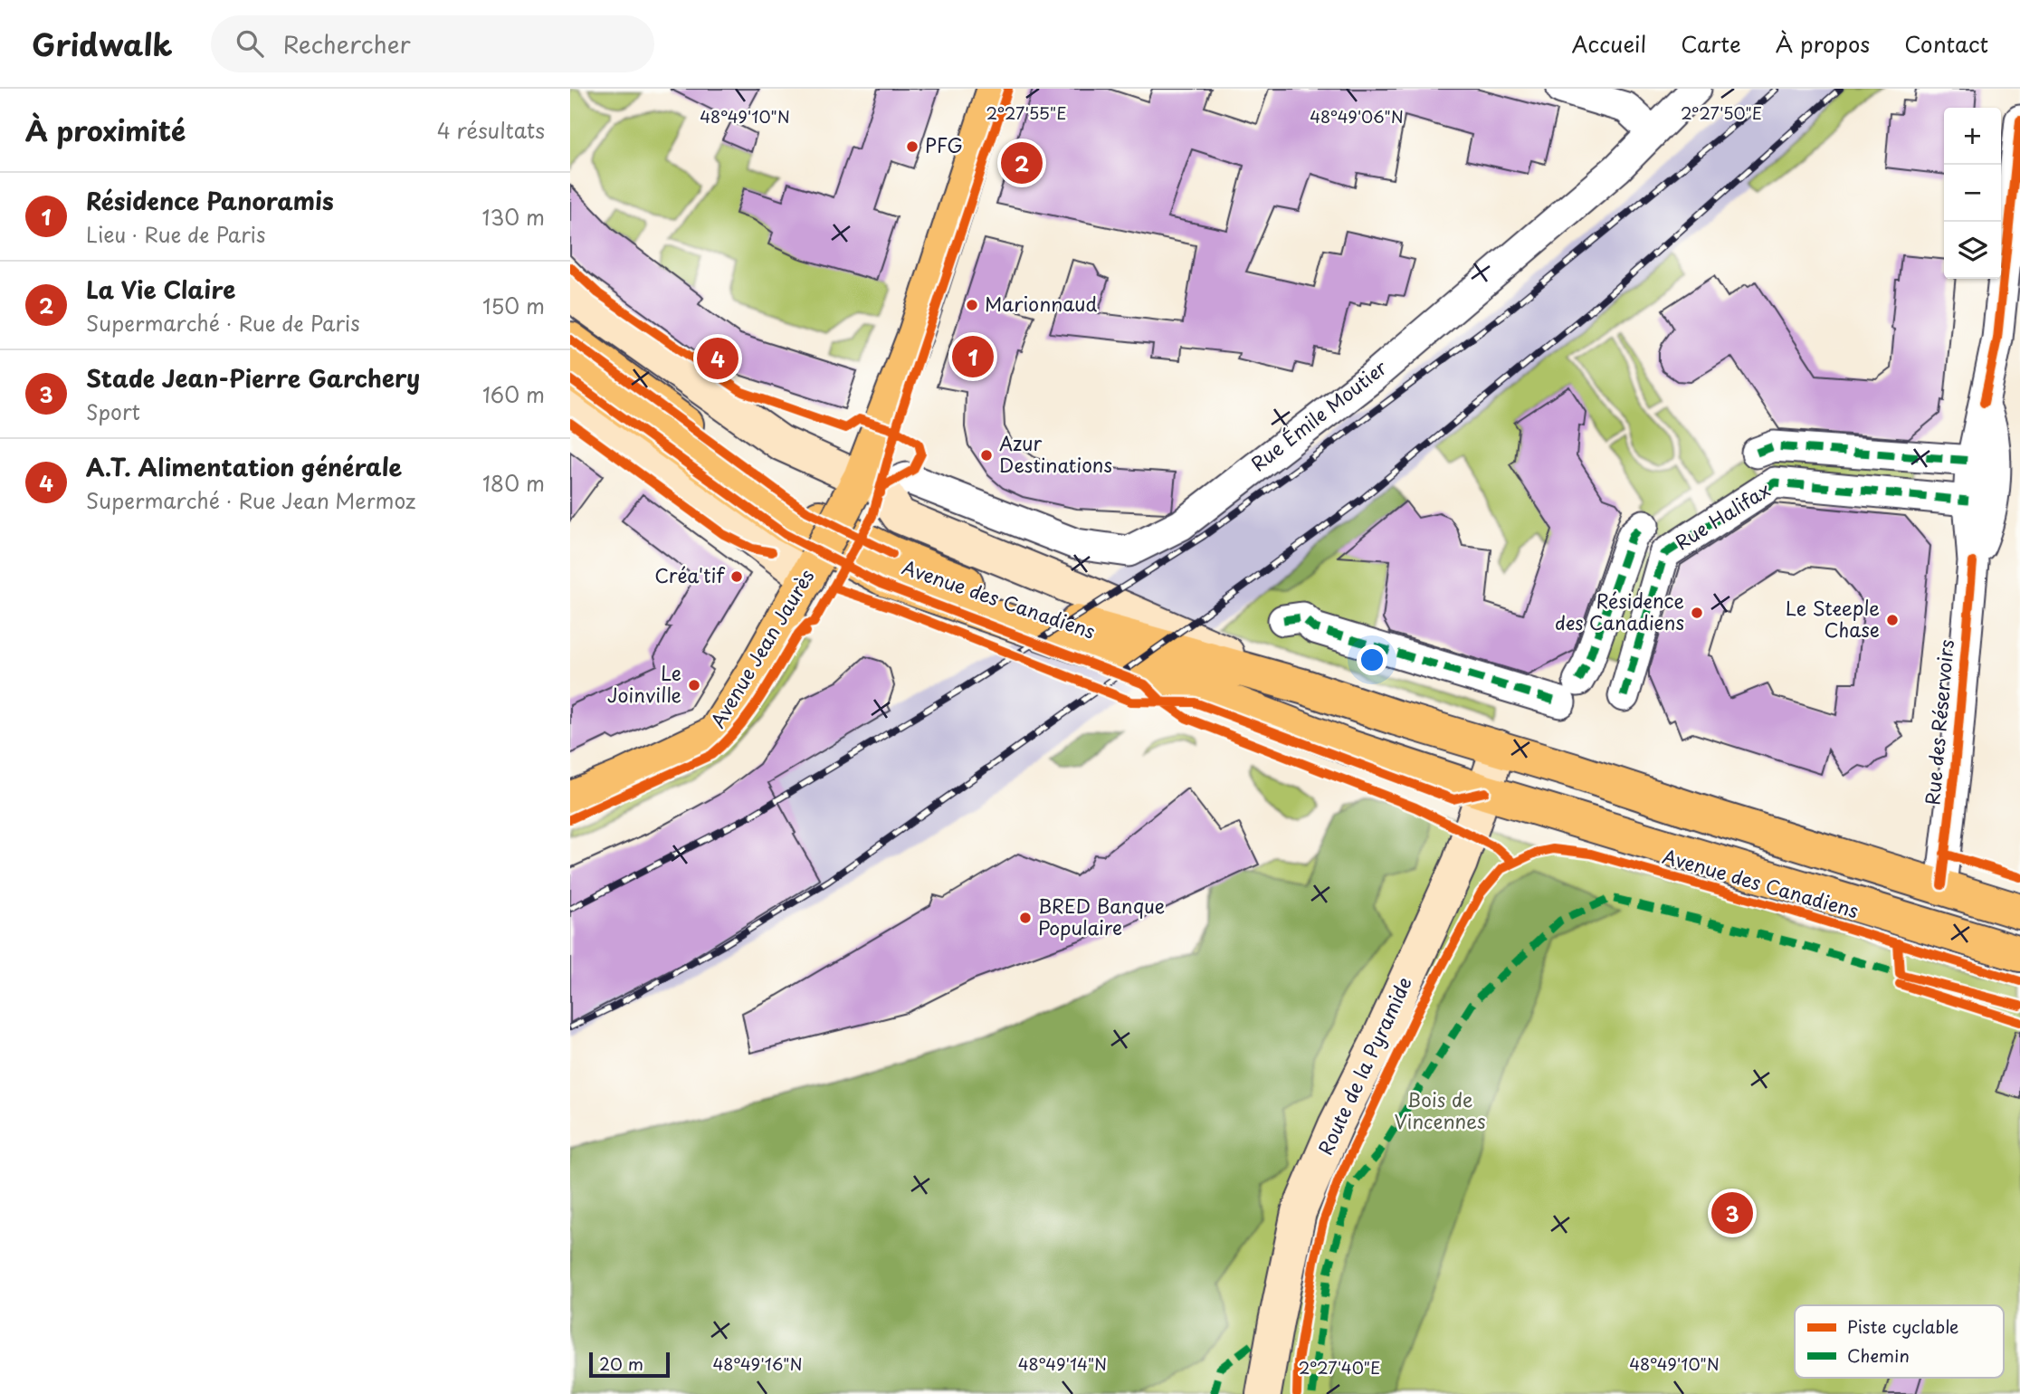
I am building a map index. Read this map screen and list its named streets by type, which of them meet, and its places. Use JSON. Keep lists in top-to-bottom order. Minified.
{"streets":{"main road":["Avenue des Canadiens","Avenue Jean Jaurès"],"street":["Rue Émile Moutier","Rue Halifax","Rue des Réservoirs","Route de la Pyramide"]},"crossings":[["Rue Émile Moutier","Avenue Jean Jaurès"],["Rue Halifax","Rue des Réservoirs"],["Avenue des Canadiens","Rue des Réservoirs"],["Avenue des Canadiens","Route de la Pyramide"]],"parks":["Bois de Vincennes"],"places":["PFG","Marionnaud","Azur Destinations","Créa'tif","Résidence des Canadiens","Le Steeple Chase","Le Joinville","BRED Banque Populaire"],"legend":["Piste cyclable","Chemin"],"scale_bar":"20 m","page":{"header":"Gridwalk","search":"Rechercher","nav":["Accueil","Carte","À propos","Contact"],"heading":["À proximité","4 résultats"],"map_buttons":["+","−"],"pins":["2","1","4","3"],"list":[{"mark":"1","name":"Résidence Panoramis","note":"Lieu · Rue de Paris","value":"130 m"},{"mark":"2","name":"La Vie Claire","note":"Supermarché · Rue de Paris","value":"150 m"},{"mark":"3","name":"Stade Jean-Pierre Garchery","note":"Sport","value":"160 m"},{"mark":"4","name":"A.T. Alimentation générale","note":"Supermarché · Rue Jean Mermoz","value":"180 m"}],"scale":"20 m"},"coordinates":["2°27'55\"E","2°27'50\"E","48°49'10\"N","48°49'06\"N","48°49'16\"N","48°49'14\"N","2°27'40\"E"]}
